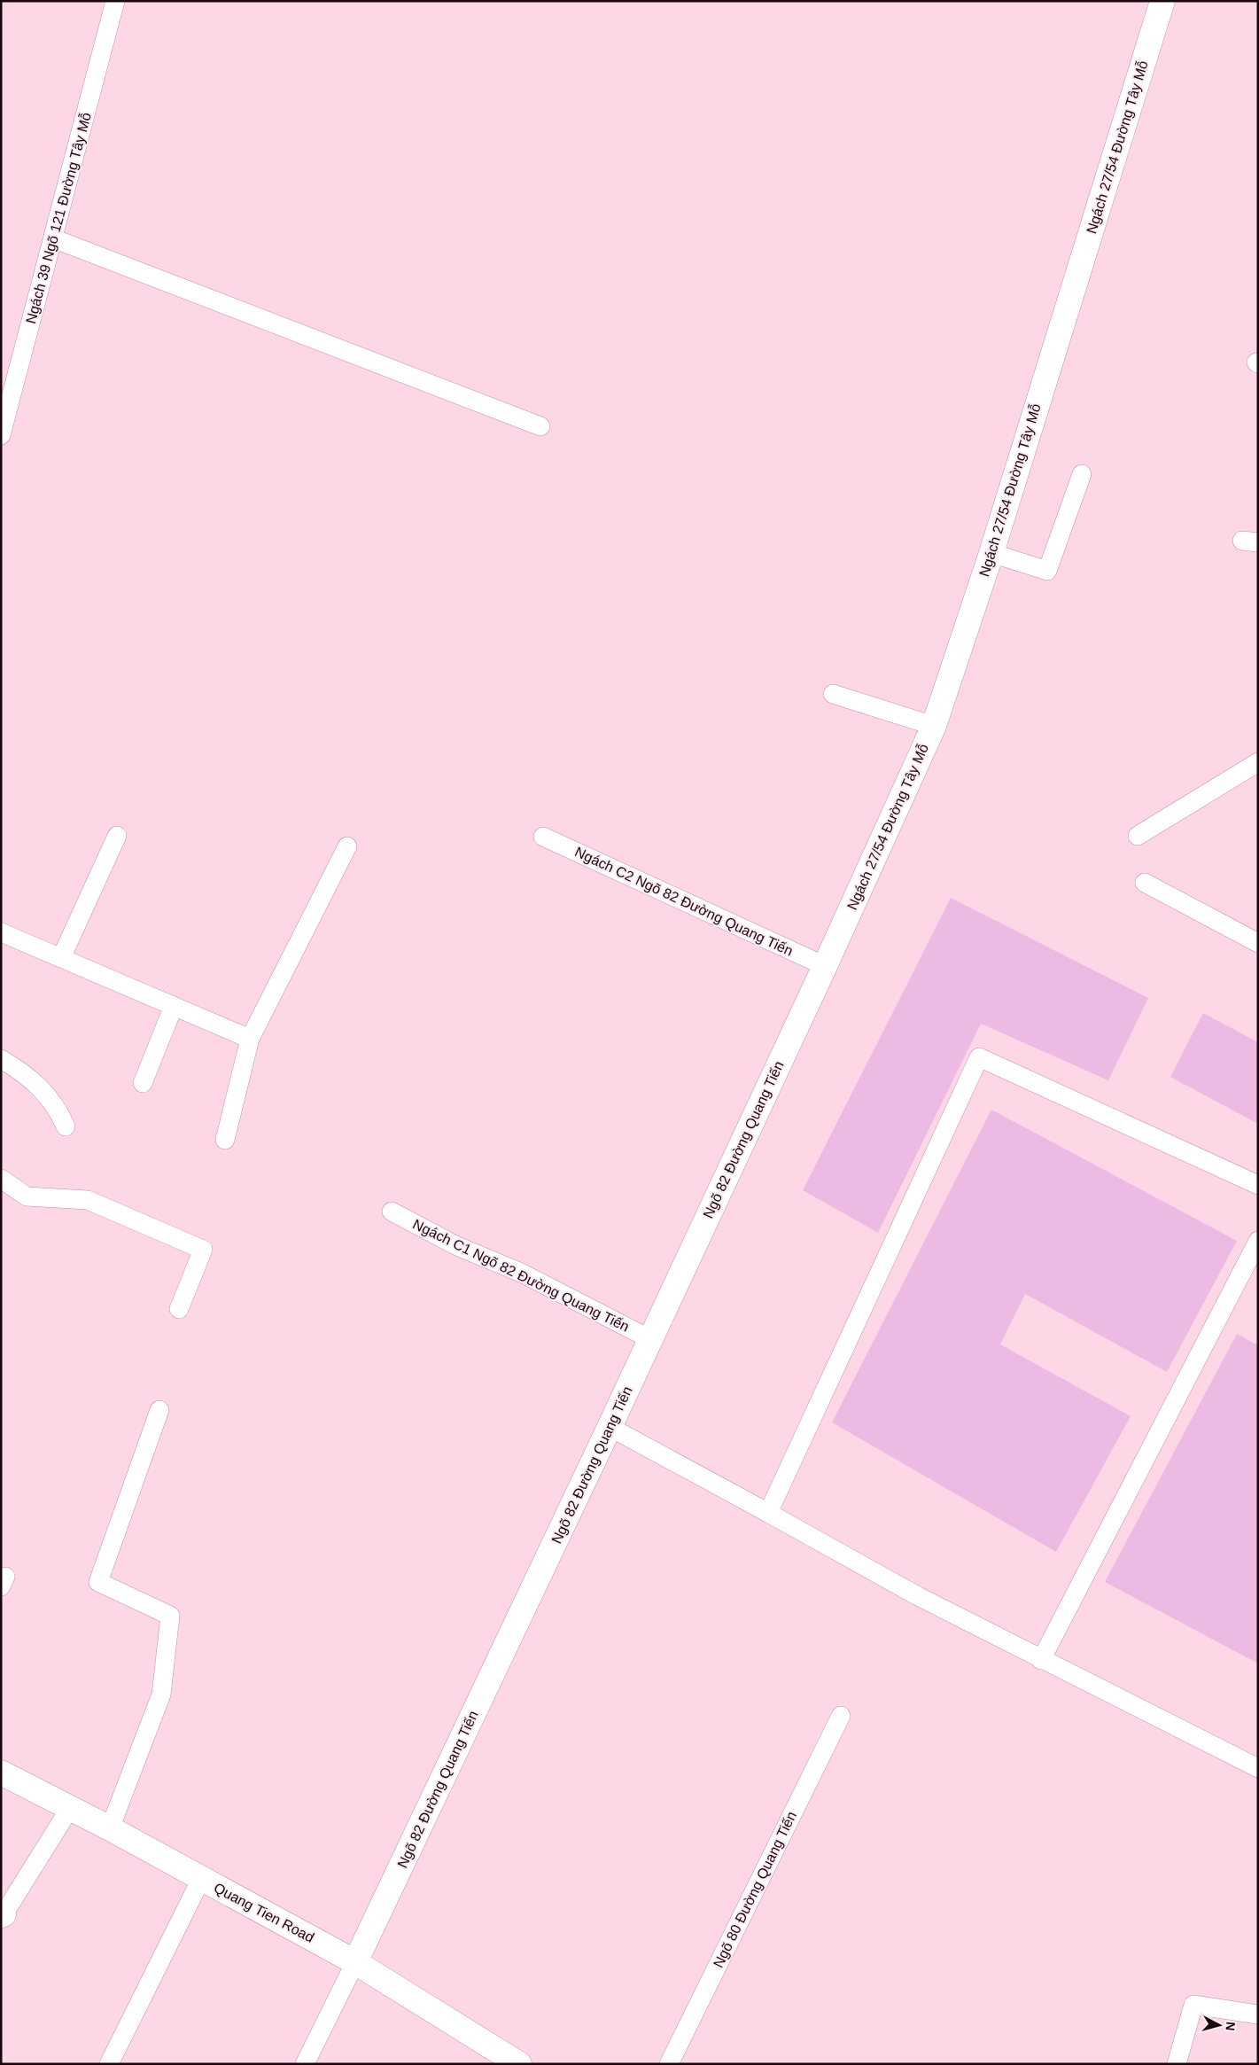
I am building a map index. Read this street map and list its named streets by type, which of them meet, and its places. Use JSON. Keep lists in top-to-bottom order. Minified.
{"streets":{"street":["Ngách 27/54 Đường Tây Mỗ","Ngõ 82 Đường Quang Tiến","Quang Tien Road"],"lane":["Ngách 39 Ngõ 121 Đường Tây Mỗ","Ngách C2 Ngõ 82 Đường Quang Tiến","Ngách C1 Ngõ 82 Đường Quang Tiến","Ngõ 80 Đường Quang Tiến"]},"crossings":[["Ngách 27/54 Đường Tây Mỗ","Ngách C2 Ngõ 82 Đường Quang Tiến"],["Ngách 27/54 Đường Tây Mỗ","Ngõ 82 Đường Quang Tiến"],["Ngách C2 Ngõ 82 Đường Quang Tiến","Ngõ 82 Đường Quang Tiến"],["Ngõ 82 Đường Quang Tiến","Ngách C1 Ngõ 82 Đường Quang Tiến"],["Ngõ 82 Đường Quang Tiến","Quang Tien Road"]],"north":"right"}
